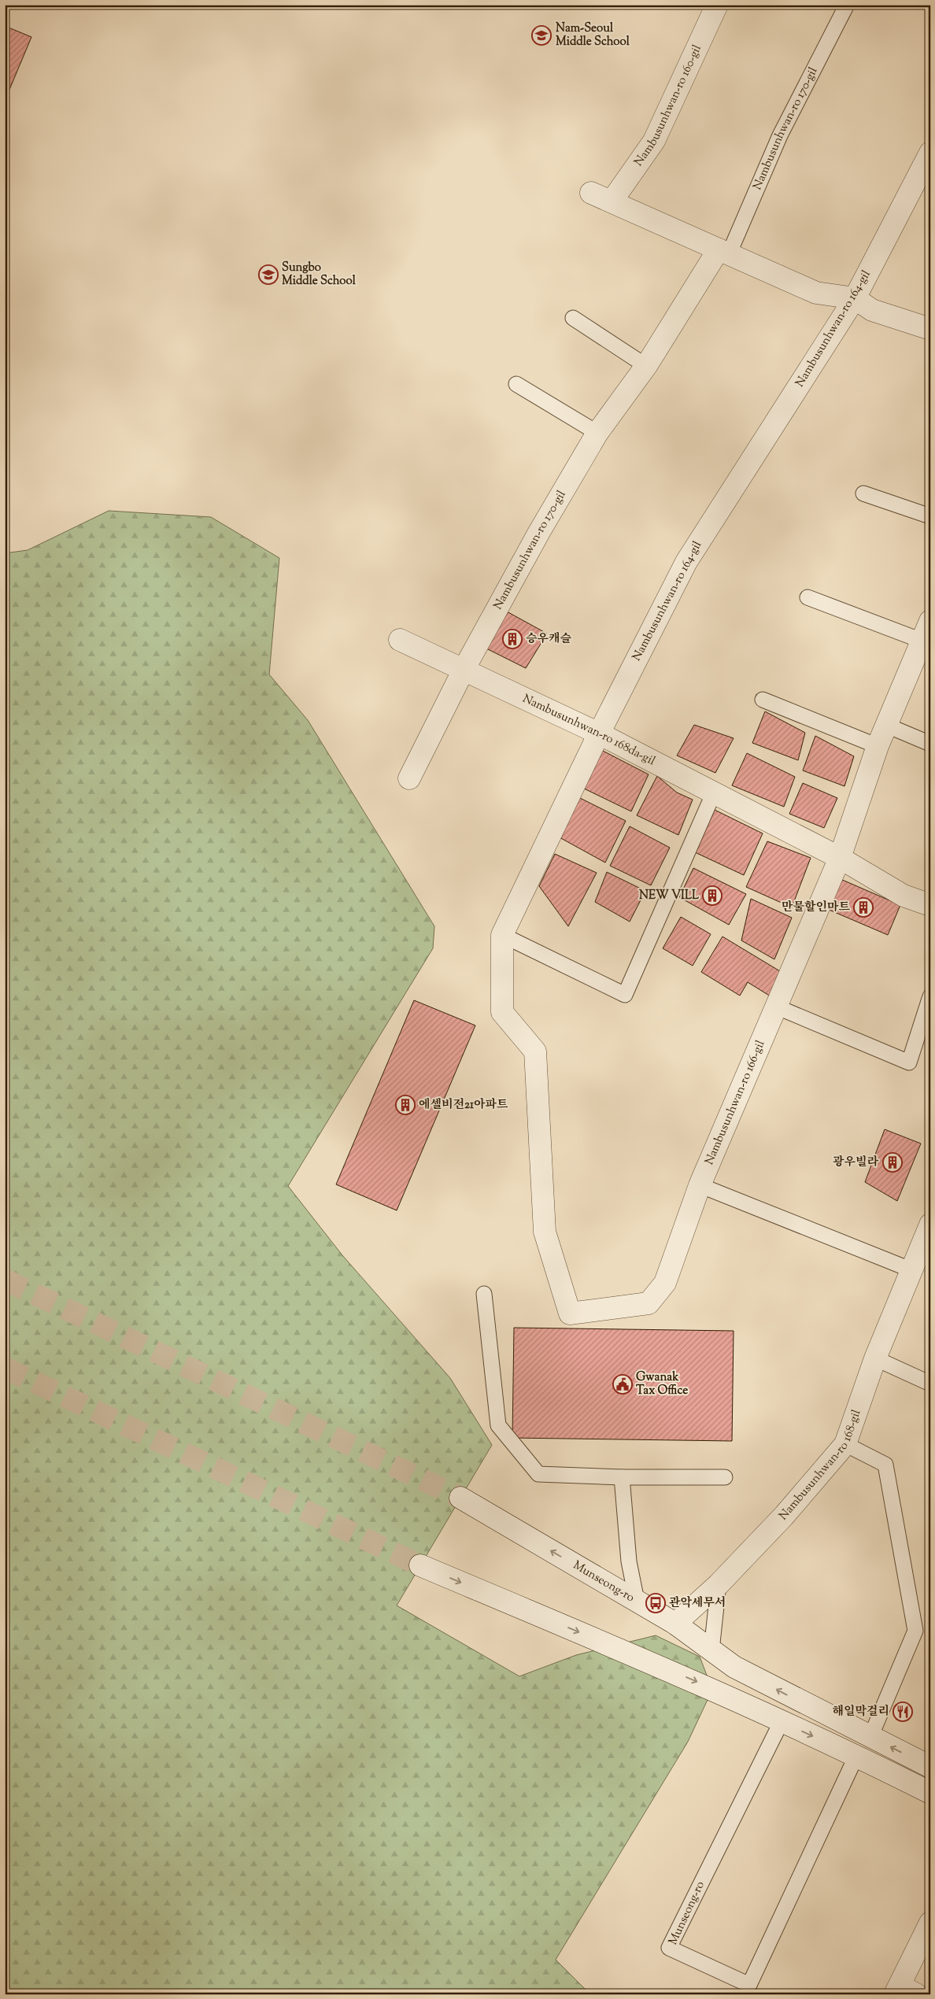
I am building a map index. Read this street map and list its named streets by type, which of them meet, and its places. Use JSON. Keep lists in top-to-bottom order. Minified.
{"streets":{"street":["Nambusunhwan-ro 160-gil","Nambusunhwan-ro 170-gil","Nambusunhwan-ro 164-gil","Nambusunhwan-ro 168da-gil","Nambusunhwan-ro 166-gil","Nambusunhwan-ro 168-gil","Munseong-ro"]},"crossings":[["Nambusunhwan-ro 170-gil","Nambusunhwan-ro 168da-gil"],["Nambusunhwan-ro 164-gil","Nambusunhwan-ro 168da-gil"],["Nambusunhwan-ro 164-gil","Nambusunhwan-ro 166-gil"],["Nambusunhwan-ro 168da-gil","Nambusunhwan-ro 166-gil"],["Nambusunhwan-ro 168-gil","Munseong-ro"]],"places":{"school or university":["Nam-Seoul Middle School","Sungbo Middle School"],"building":["승우캐슬","NEW VILL","만물할인마트","에셀비전21아파트","광우빌라"],"public building":["Gwanak Tax Office"],"bus stop":["관악세무서"],"restaurant":["해일막걸리"]}}
